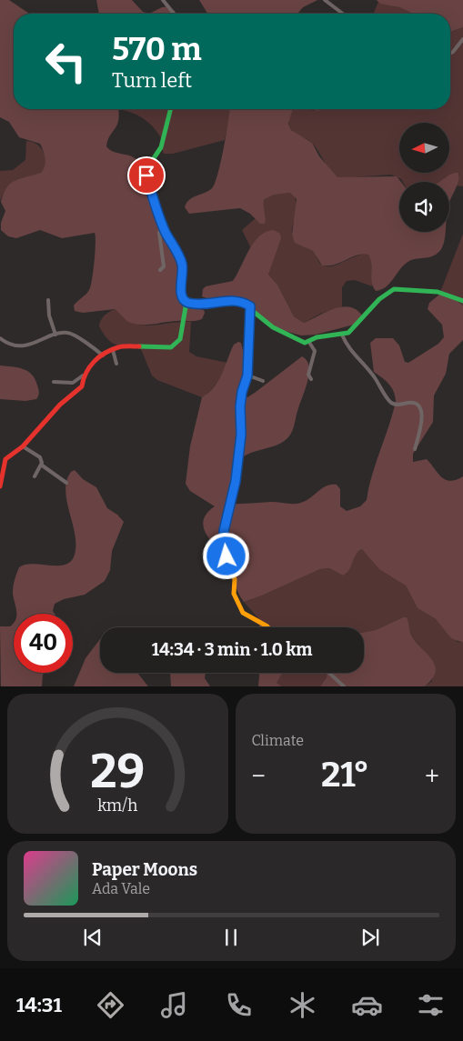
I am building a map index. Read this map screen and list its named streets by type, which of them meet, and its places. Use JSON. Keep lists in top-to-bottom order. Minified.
{"north":"left","page":{"turn":["570 m","Turn left"],"limit":"40","trip":"14:34 · 3 min · 1.0 km","tile":"Climate","heat":["−","21°","+"],"song":["Paper Moons","Ada Vale"],"tabs":"14:31","gauge":["29","km/h"]}}
